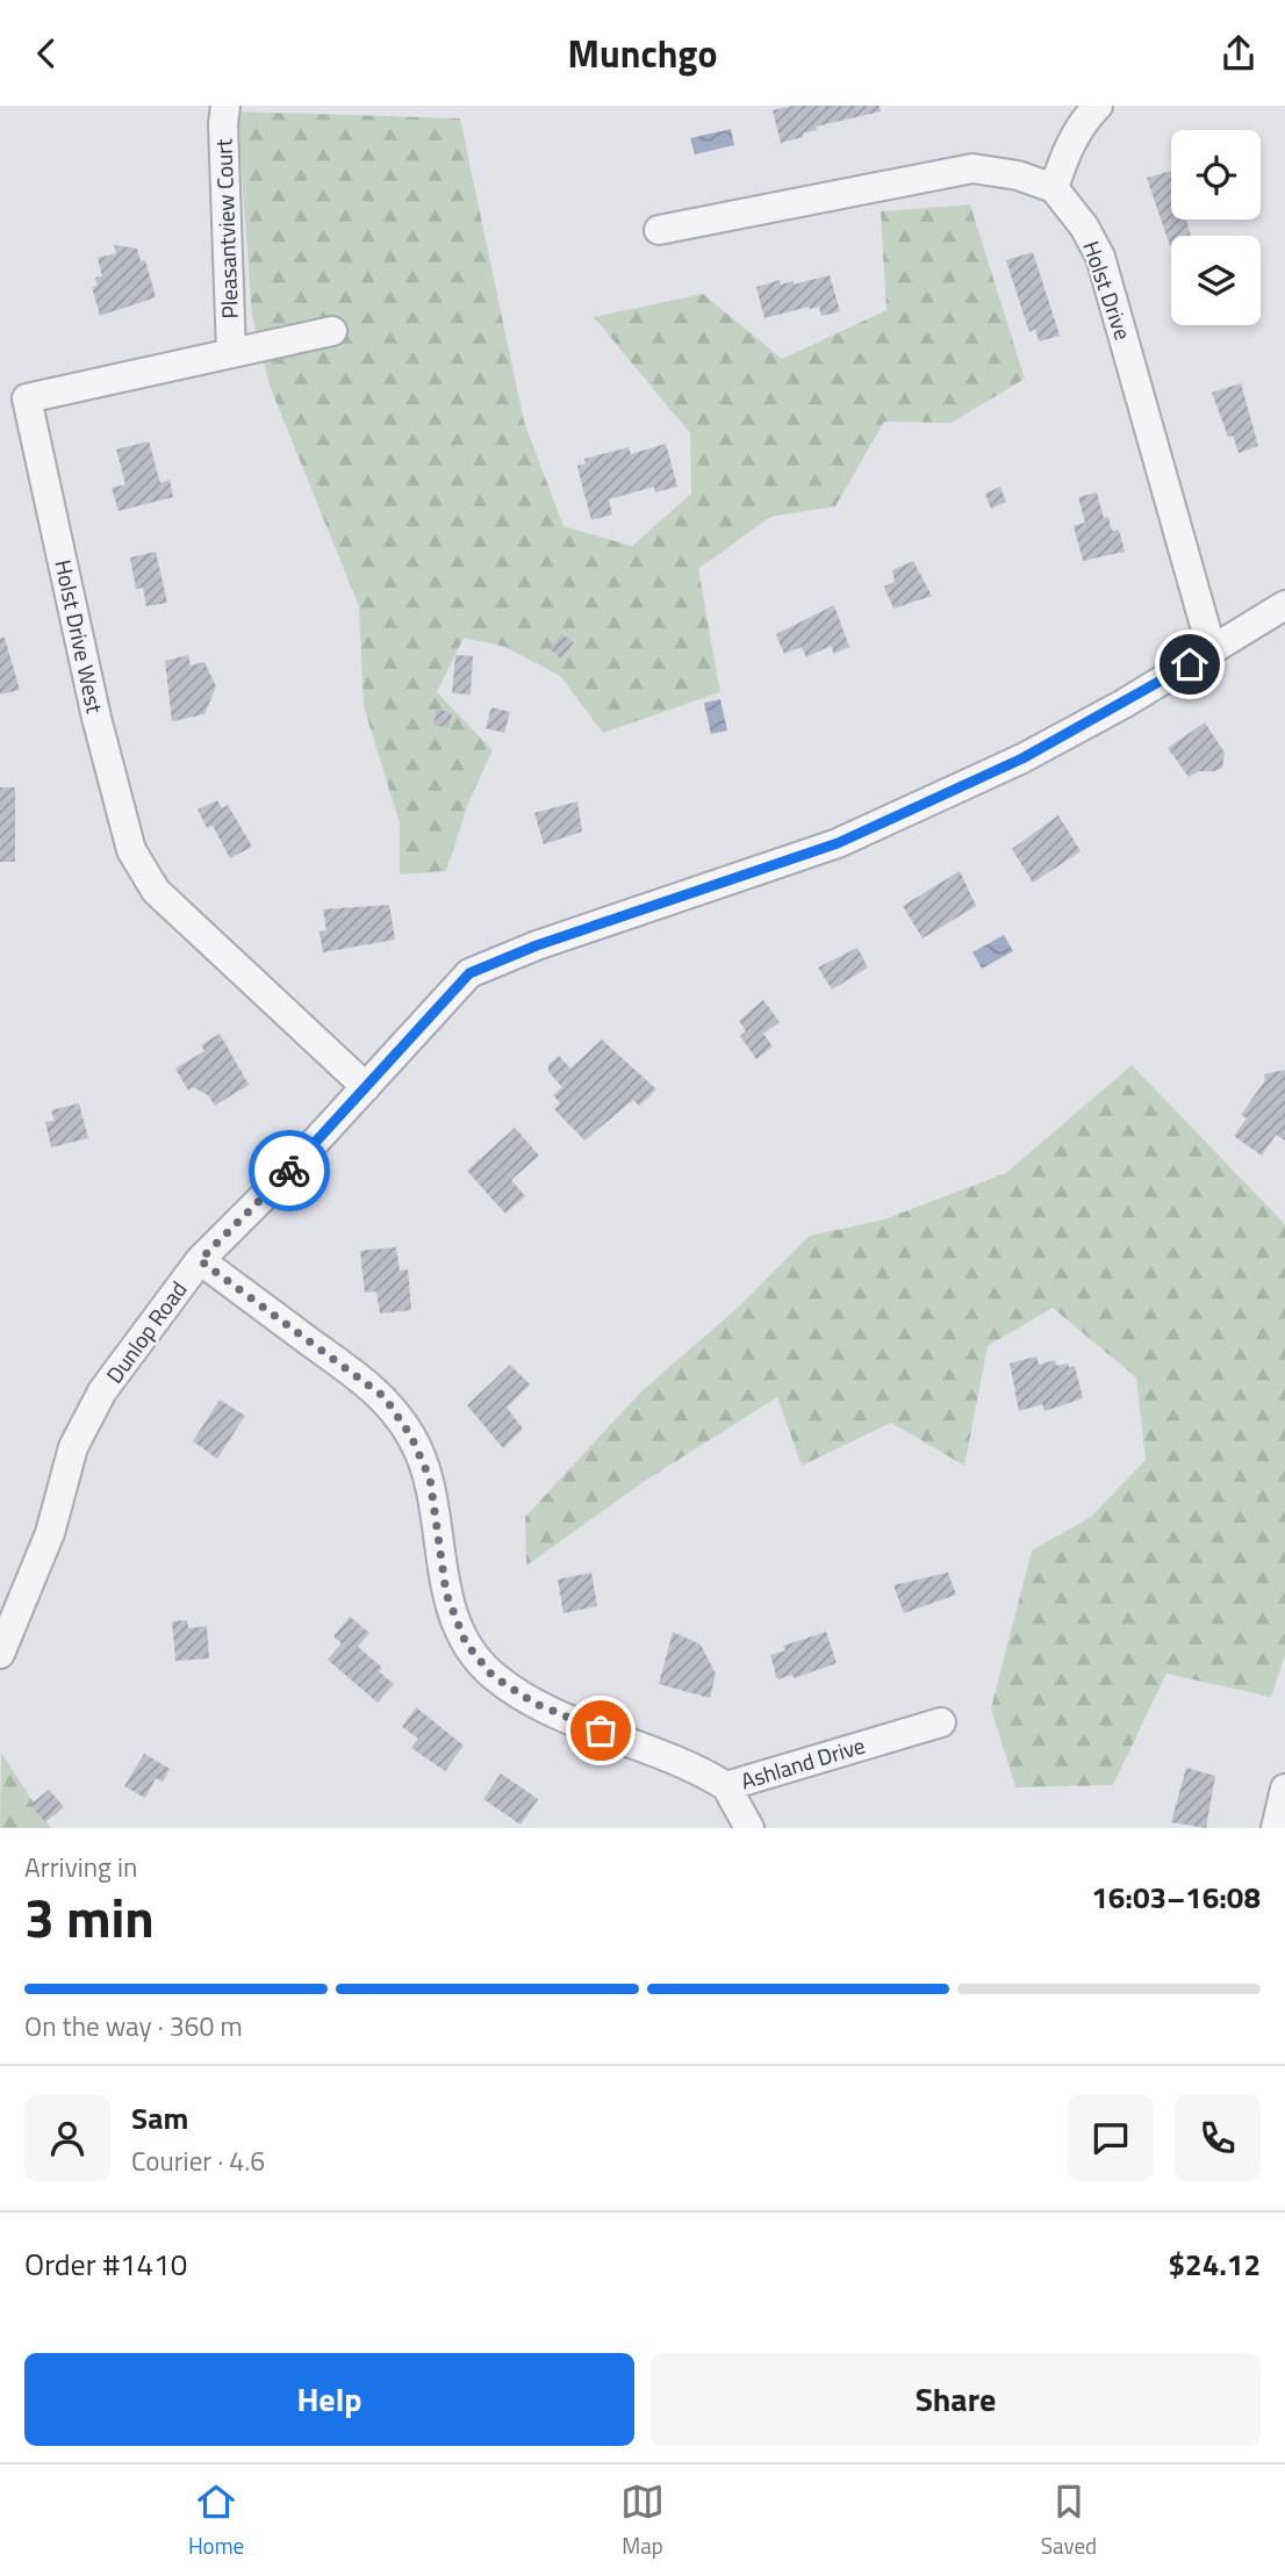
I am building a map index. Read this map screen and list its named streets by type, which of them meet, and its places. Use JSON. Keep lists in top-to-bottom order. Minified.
{"streets":{"street":["Pleasantview Court","Holst Drive","Holst Drive West","Dunlop Road","Ashland Drive"]},"crossings":[["Pleasantview Court","Holst Drive West"],["Holst Drive","Dunlop Road"],["Holst Drive West","Dunlop Road"],["Dunlop Road","Ashland Drive"]],"page":{"header":"Munchgo","heading":["3 min","Arriving in","16:03–16:08"],"panel":["Sam","Courier · 4.6","Order #1410","$24.12"],"bar":"On the way · 360 m","buttons":["Help","Share"],"tabs":["Home","Map","Saved"]}}
